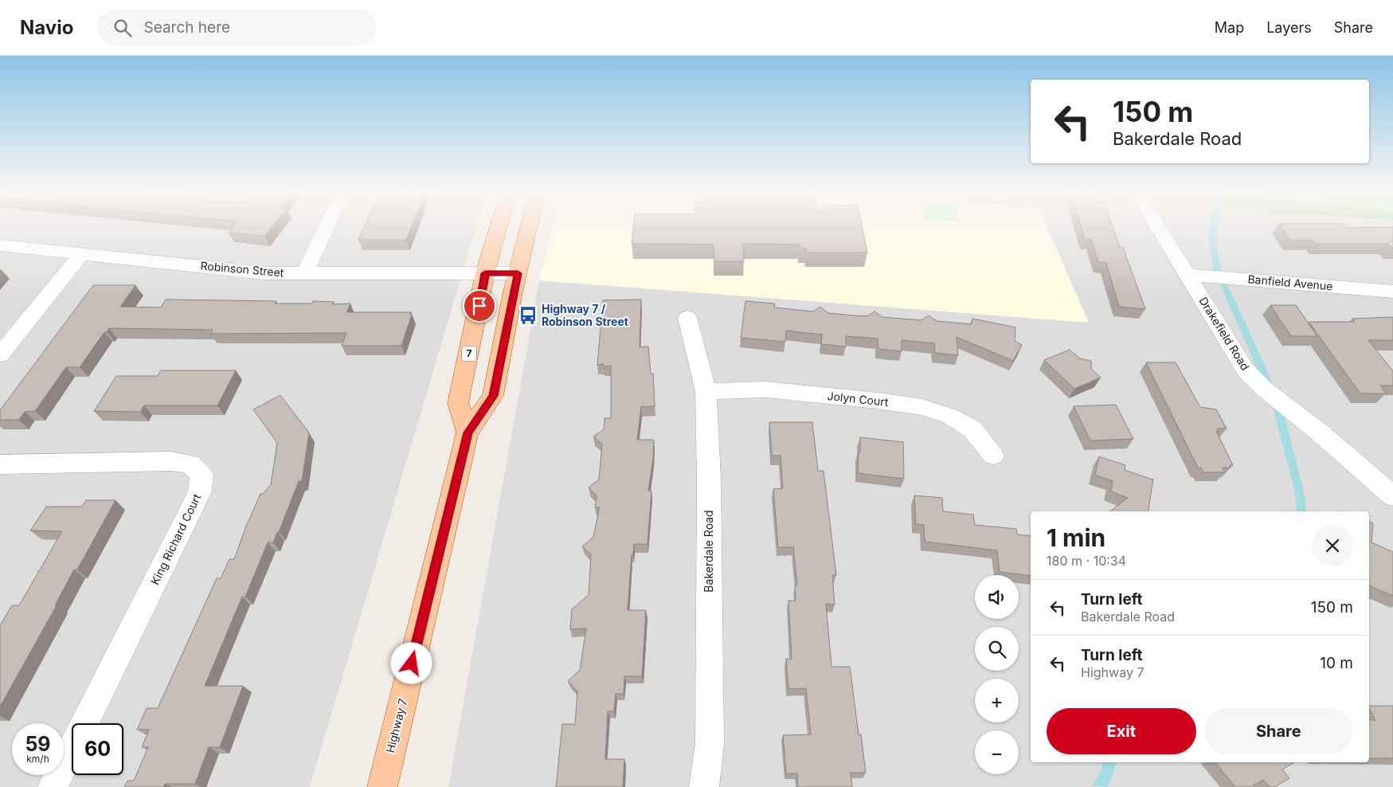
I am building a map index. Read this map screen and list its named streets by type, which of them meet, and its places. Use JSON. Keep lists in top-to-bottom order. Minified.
{"streets":{"main road":["7","Highway 7"],"street":["Robinson Street","Banfield Avenue","Drakefield Road","Jolyn Court","King Richard Court","Bakerdale Road"]},"crossings":[["Robinson Street","7"],["Banfield Avenue","Drakefield Road"],["7","Highway 7"],["Jolyn Court","Bakerdale Road"]],"places":{"bus stop":["Highway 7 / Robinson Street"]},"page":{"header":"Navio","search":"Search here","nav":["Map","Layers","Share"],"turn":["150 m","Bakerdale Road"],"heading":["1 min","180 m · 10:34"],"map_buttons":["+","−"],"list":[{"name":"Turn left","note":"Bakerdale Road","value":"150 m"},{"name":"Turn left","note":"Highway 7","value":"10 m"}],"buttons":["Exit","Share"],"speed":"59 km/h","limit":"60"}}
